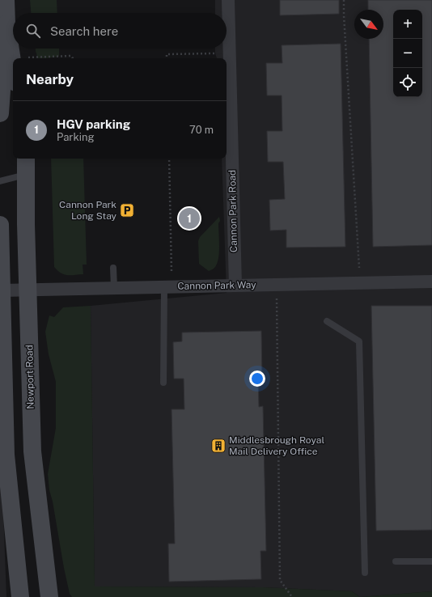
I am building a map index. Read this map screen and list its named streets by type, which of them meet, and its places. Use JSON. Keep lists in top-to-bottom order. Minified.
{"streets":{"main road":["Newport Road"],"street":["Cannon Park Road","Cannon Park Way"]},"crossings":[["Cannon Park Road","Cannon Park Way"],["Cannon Park Way","Newport Road"]],"places":{"parking":["Cannon Park Long Stay"],"building":["Middlesbrough Royal Mail Delivery Office"]},"north":"bottom right","page":{"map_buttons":["+","−"],"search":"Search here","heading":"Nearby","list":[{"mark":"1","name":"HGV parking","note":"Parking","value":"70 m"}],"pins":"1"}}
